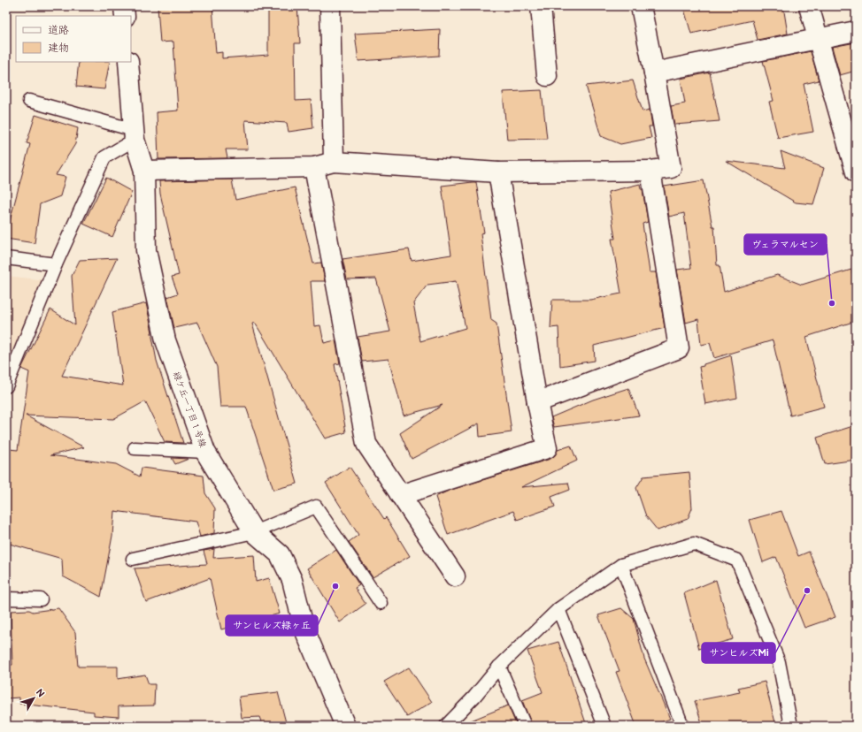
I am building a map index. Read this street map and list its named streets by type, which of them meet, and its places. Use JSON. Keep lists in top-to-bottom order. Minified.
{"streets":{"street":["緑ケ丘一丁目１号線"]},"places":["ヴェラマルセン","サンヒルズ緑ヶ丘","サンヒルズMi"],"legend":["道路","建物"],"north":"top right"}
